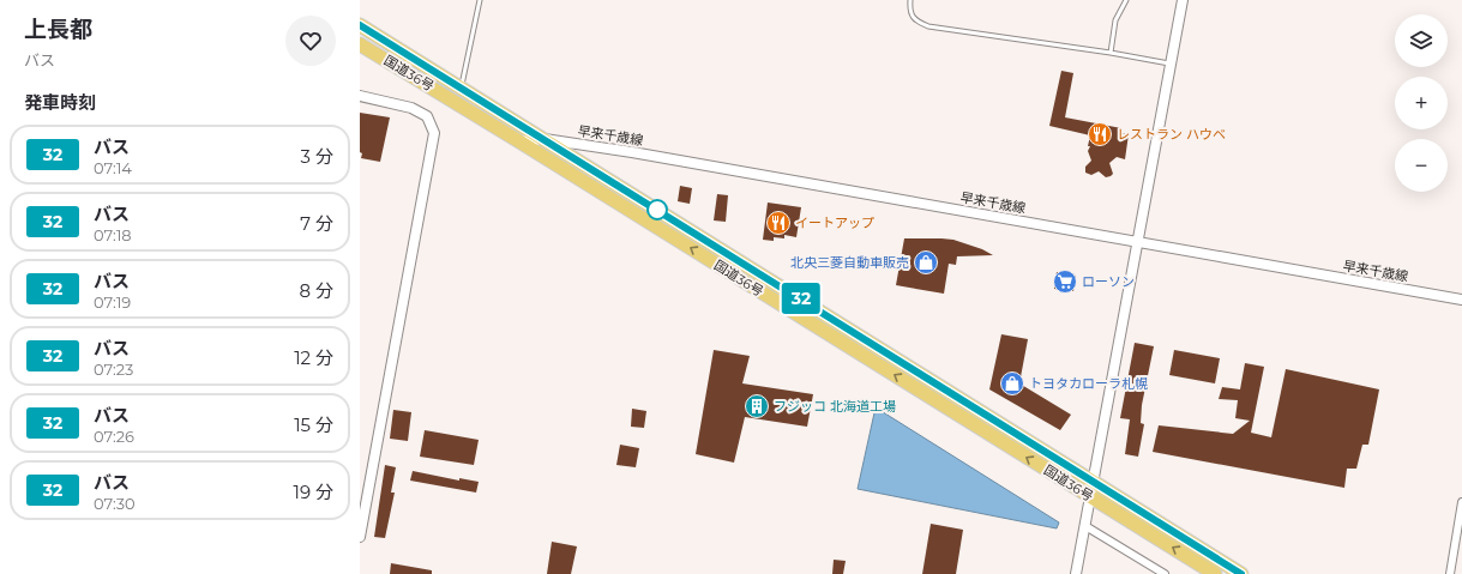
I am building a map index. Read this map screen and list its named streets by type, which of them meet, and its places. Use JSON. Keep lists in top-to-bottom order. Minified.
{"streets":{"highway":["国道36号"],"street":["早来千歳線"]},"crossings":[["国道36号","早来千歳線"]],"places":{"restaurant":["レストラン ハウベ","イートアップ"],"shop":["北央三菱自動車販売","トヨタカローラ札幌"],"supermarket":["ローソン"],"building":["フジッコ 北海道工場"]},"lines":["bus line 32"],"page":{"heading":[["上長都","バス"],"発車時刻"],"on_map":"32","map_buttons":["+","−"],"list":[{"mark":"32","name":"バス","note":"07:14","value":"3 分"},{"mark":"32","name":"バス","note":"07:18","value":"7 分"},{"mark":"32","name":"バス","note":"07:19","value":"8 分"},{"mark":"32","name":"バス","note":"07:23","value":"12 分"},{"mark":"32","name":"バス","note":"07:26","value":"15 分"},{"mark":"32","name":"バス","note":"07:30","value":"19 分"}]}}
